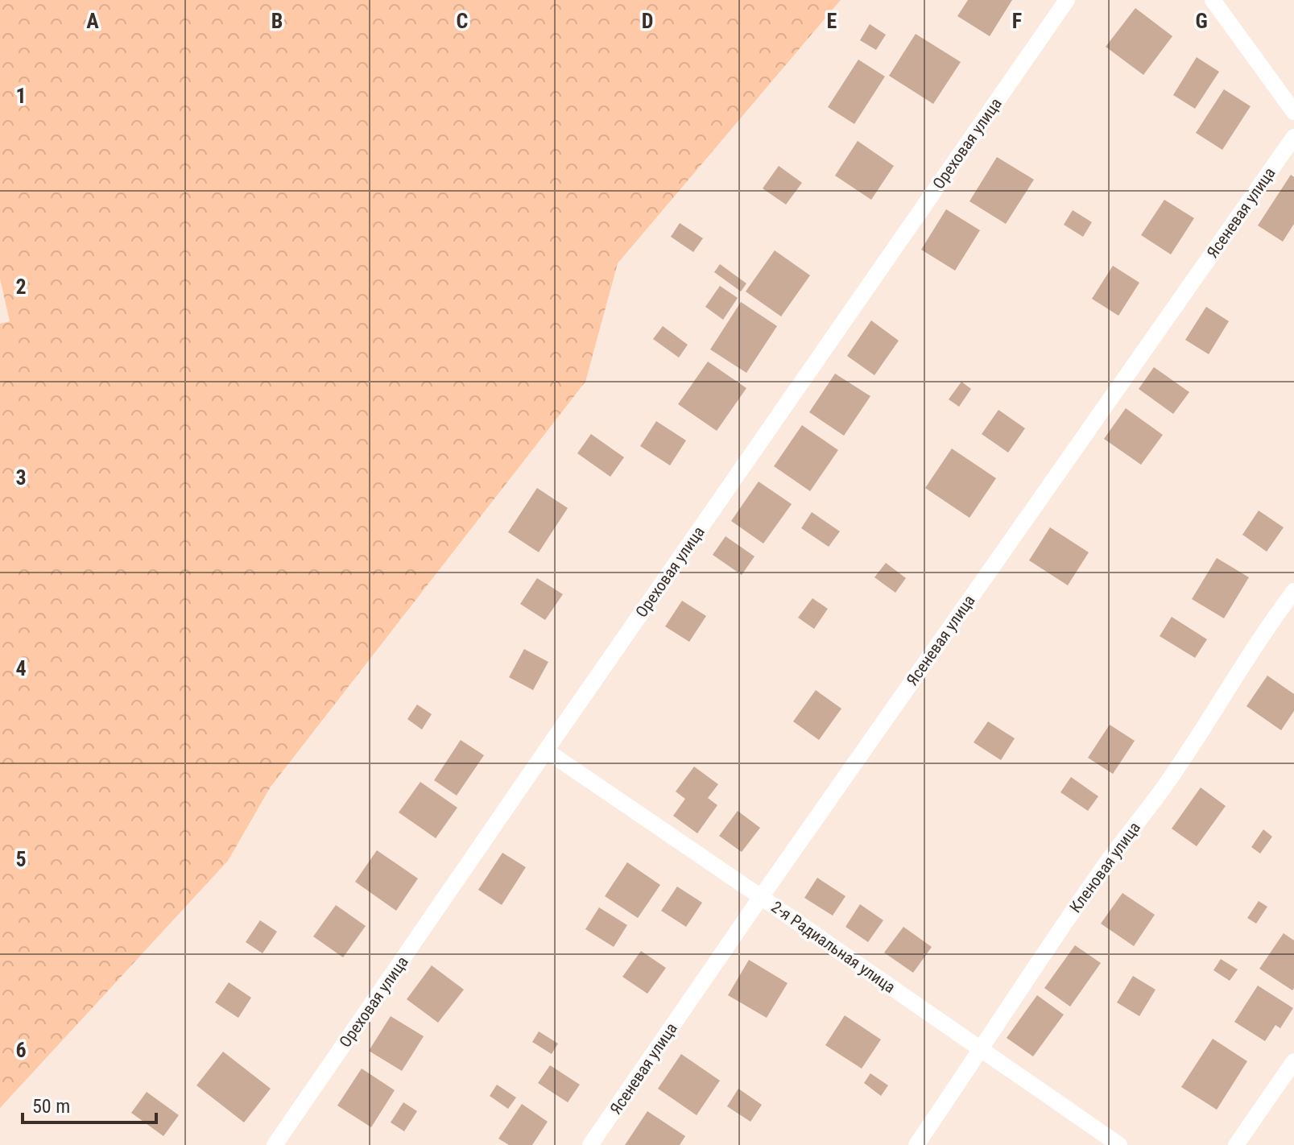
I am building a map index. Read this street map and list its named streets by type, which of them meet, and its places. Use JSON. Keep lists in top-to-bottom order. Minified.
{"streets":{"street":["Ореховая улица","Ясеневая улица","Кленовая улица","2-я Радиальная улица"]},"crossings":[["Ореховая улица","2-я Радиальная улица"],["Ясеневая улица","2-я Радиальная улица"],["Кленовая улица","2-я Радиальная улица"]],"scale_bar":"50 m","grid":{"columns":["A","B","C","D","E","F","G"],"rows":["1","2","3","4","5","6"]}}
